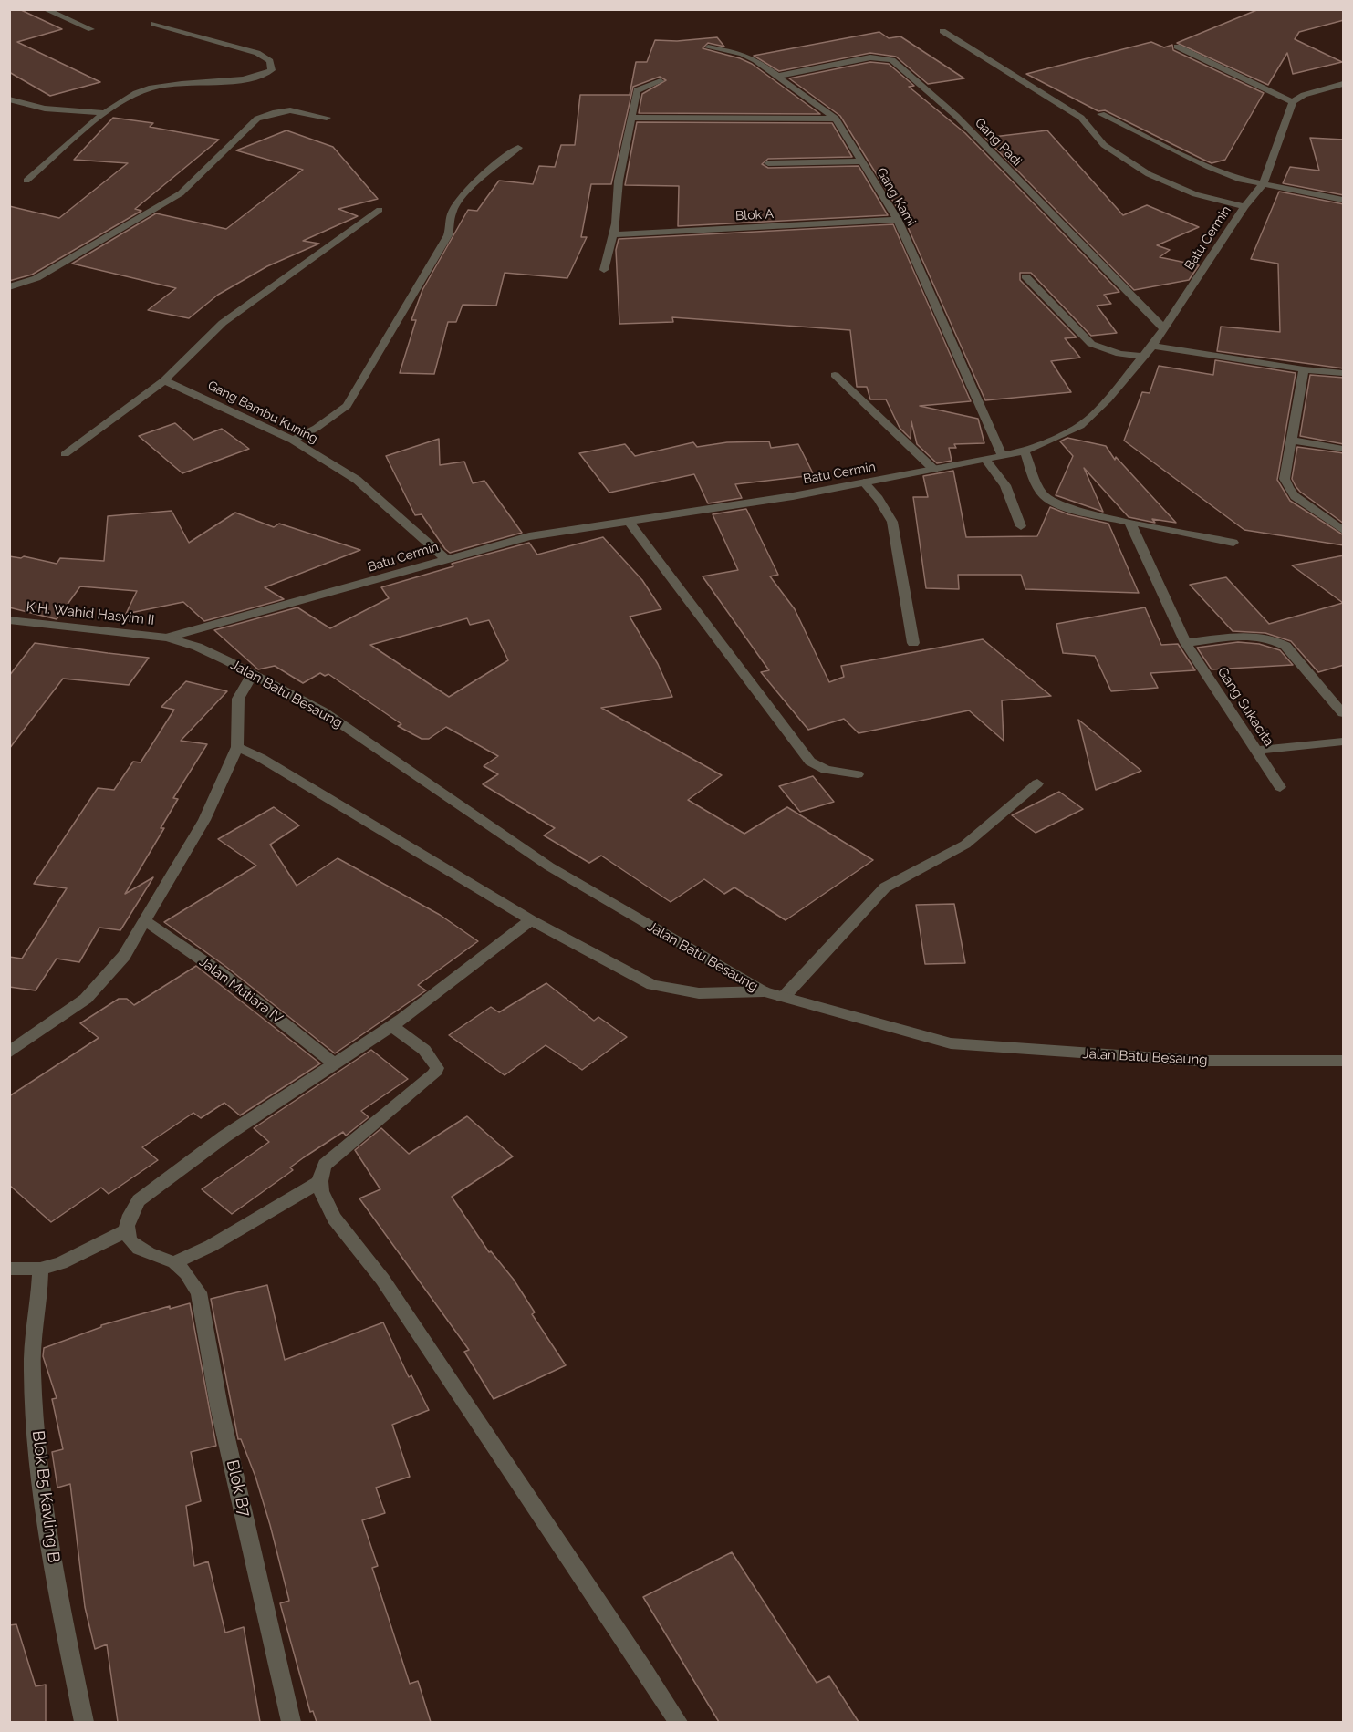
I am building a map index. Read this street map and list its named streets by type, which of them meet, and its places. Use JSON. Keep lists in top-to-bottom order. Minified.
{"streets":{"street":["Gang Padi","Gang Kami","Blok A","Batu Cermin","Gang Bambu Kuning","K.H. Wahid Hasyim II","Jalan Batu Besaung","Gang Sukacita","Jalan Mutiara IV","Blok B7","Blok B5 Kavling B"]},"crossings":[["Gang Padi","Gang Kami"],["Gang Padi","Batu Cermin"],["Gang Kami","Blok A"],["Gang Kami","Batu Cermin"],["Batu Cermin","Gang Bambu Kuning"],["Batu Cermin","K.H. Wahid Hasyim II"],["Batu Cermin","Jalan Batu Besaung"],["K.H. Wahid Hasyim II","Jalan Batu Besaung"]]}
